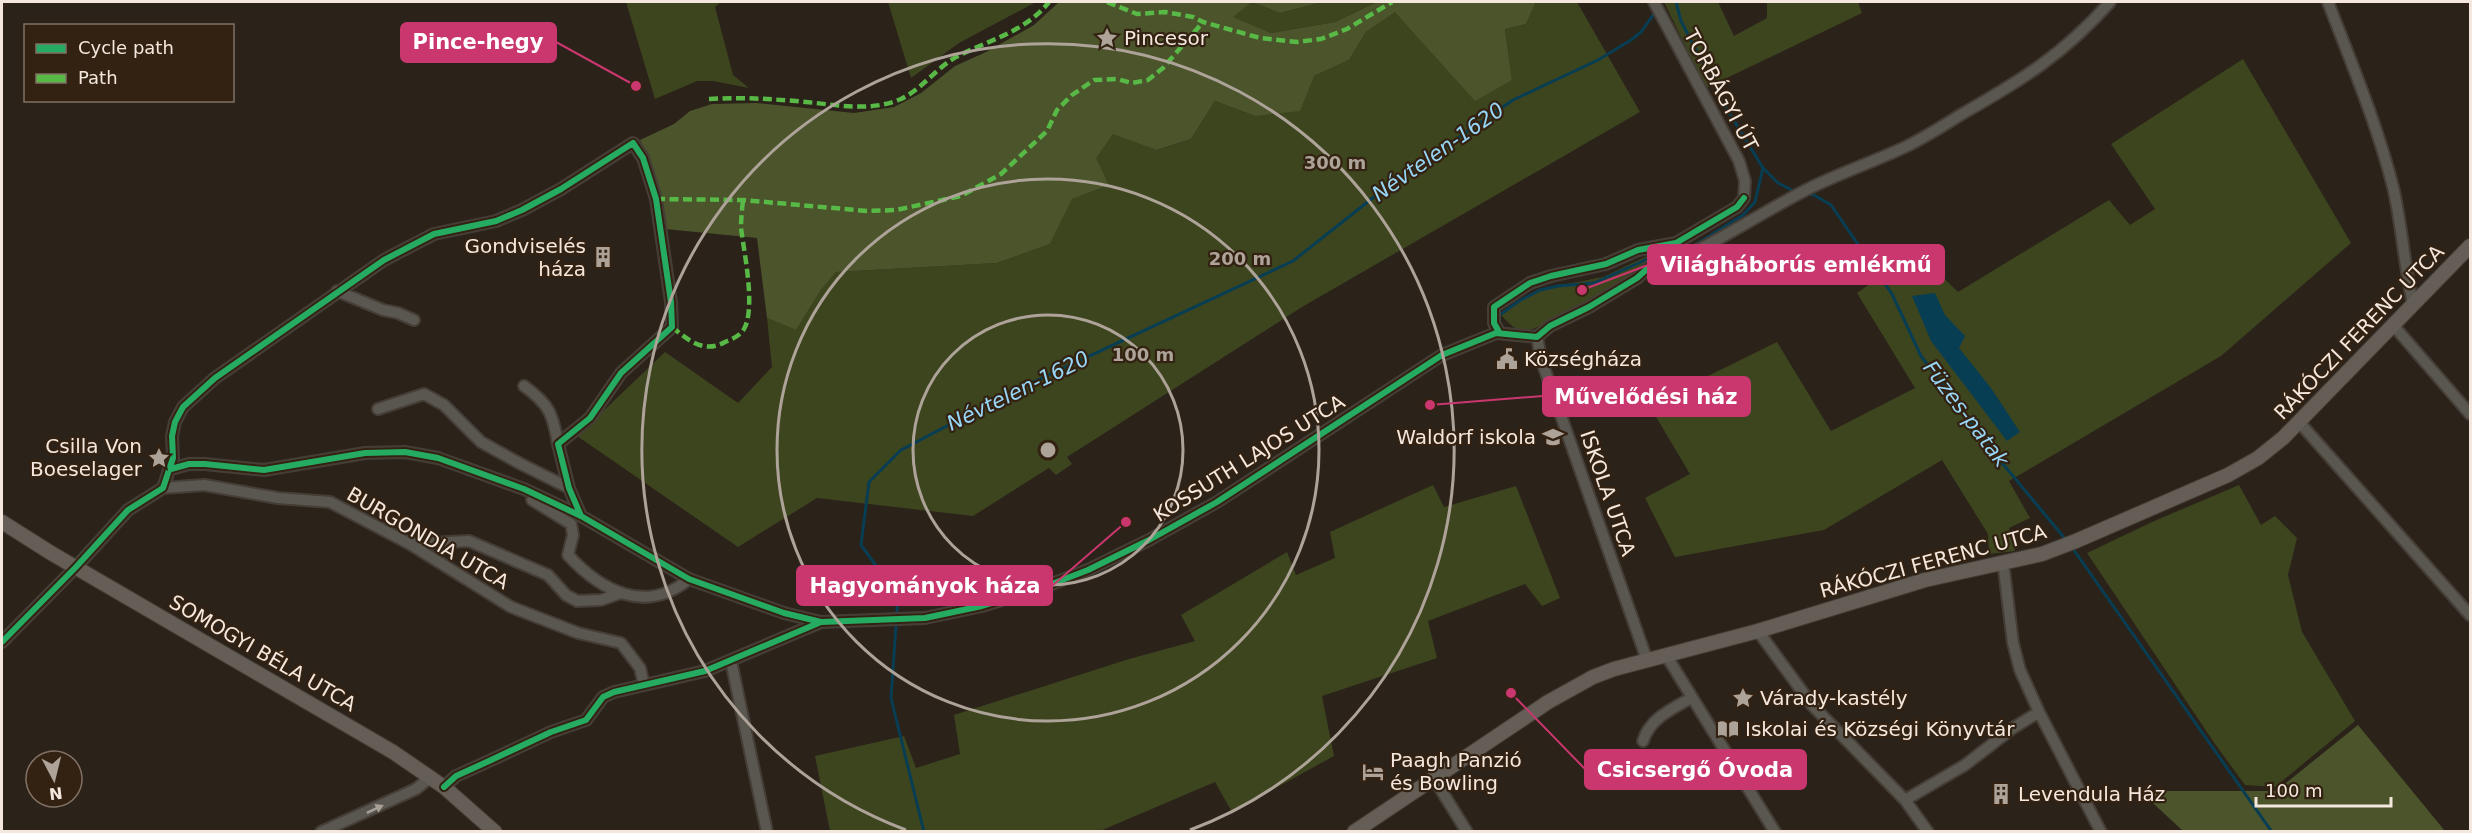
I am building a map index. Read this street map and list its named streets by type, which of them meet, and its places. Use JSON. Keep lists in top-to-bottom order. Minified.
{"streets":{"main road":["RÁKÓCZI FERENC UTCA","SOMOGYI BÉLA UTCA"],"street":["TORBÁGYI ÚT","KOSSUTH LAJOS UTCA","ISKOLA UTCA","BURGONDIA UTCA"]},"crossings":[["TORBÁGYI ÚT","KOSSUTH LAJOS UTCA"],["RÁKÓCZI FERENC UTCA","ISKOLA UTCA"],["KOSSUTH LAJOS UTCA","ISKOLA UTCA"]],"water":["Névtelen-1620","Füzes-patak"],"places":{"place":["Pincesor","Csilla Von Boeselager","Várady-kastély"],"other":["Pince-hegy","Világháborús emlékmű","Művelődési ház","Hagyományok háza","Csicsergő Óvoda"],"building":["Gondviselés háza","Levendula Ház"],"public building":["Községháza"],"school or university":["Waldorf iskola"],"library":["Iskolai és Községi Könyvtár"],"hotel":["Paagh Panzió és Bowling"]},"legend":["Cycle path","Path"],"scale_bar":"100 m","north":"bottom","rings":["300 m","200 m","100 m"]}
